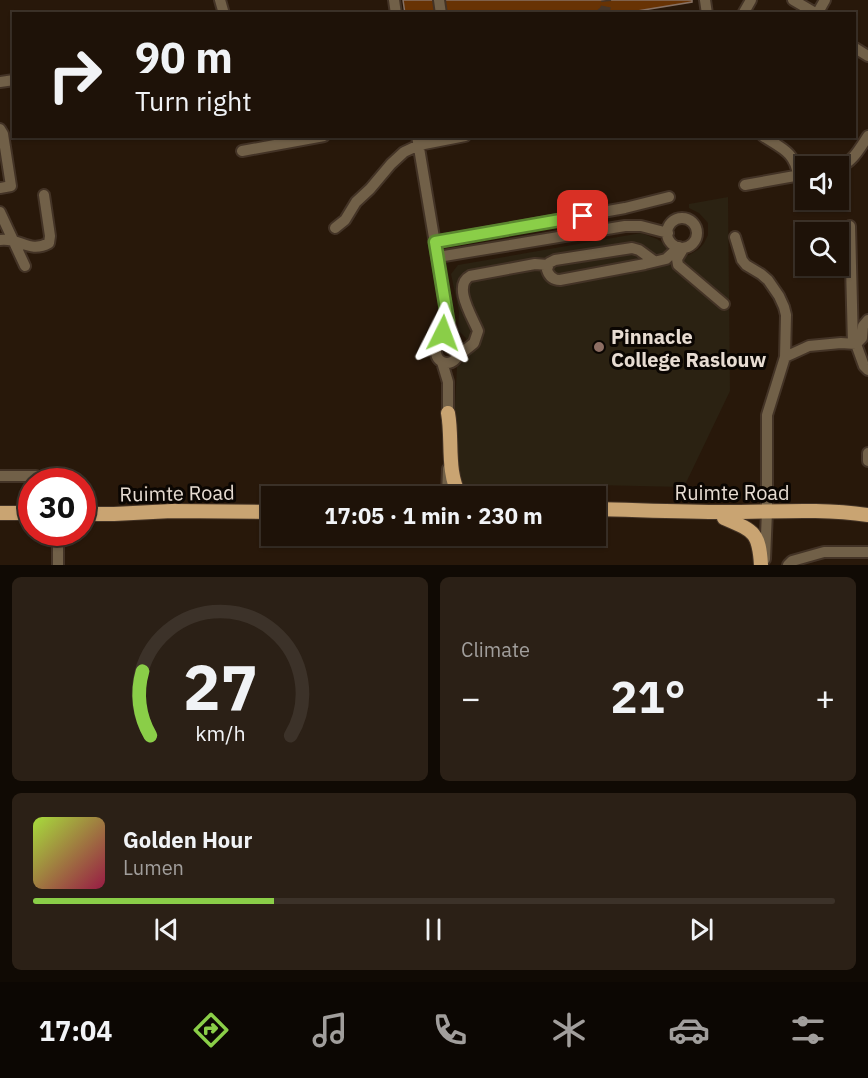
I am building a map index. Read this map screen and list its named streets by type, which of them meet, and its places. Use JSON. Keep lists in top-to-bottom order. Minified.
{"streets":{"main road":["Ruimte Road"]},"places":["Pinnacle College Raslouw"],"page":{"turn":["90 m","Turn right"],"limit":"30","trip":"17:05 · 1 min · 230 m","tile":"Climate","heat":["−","21°","+"],"song":["Golden Hour","Lumen"],"tabs":"17:04","gauge":["27","km/h"]}}
